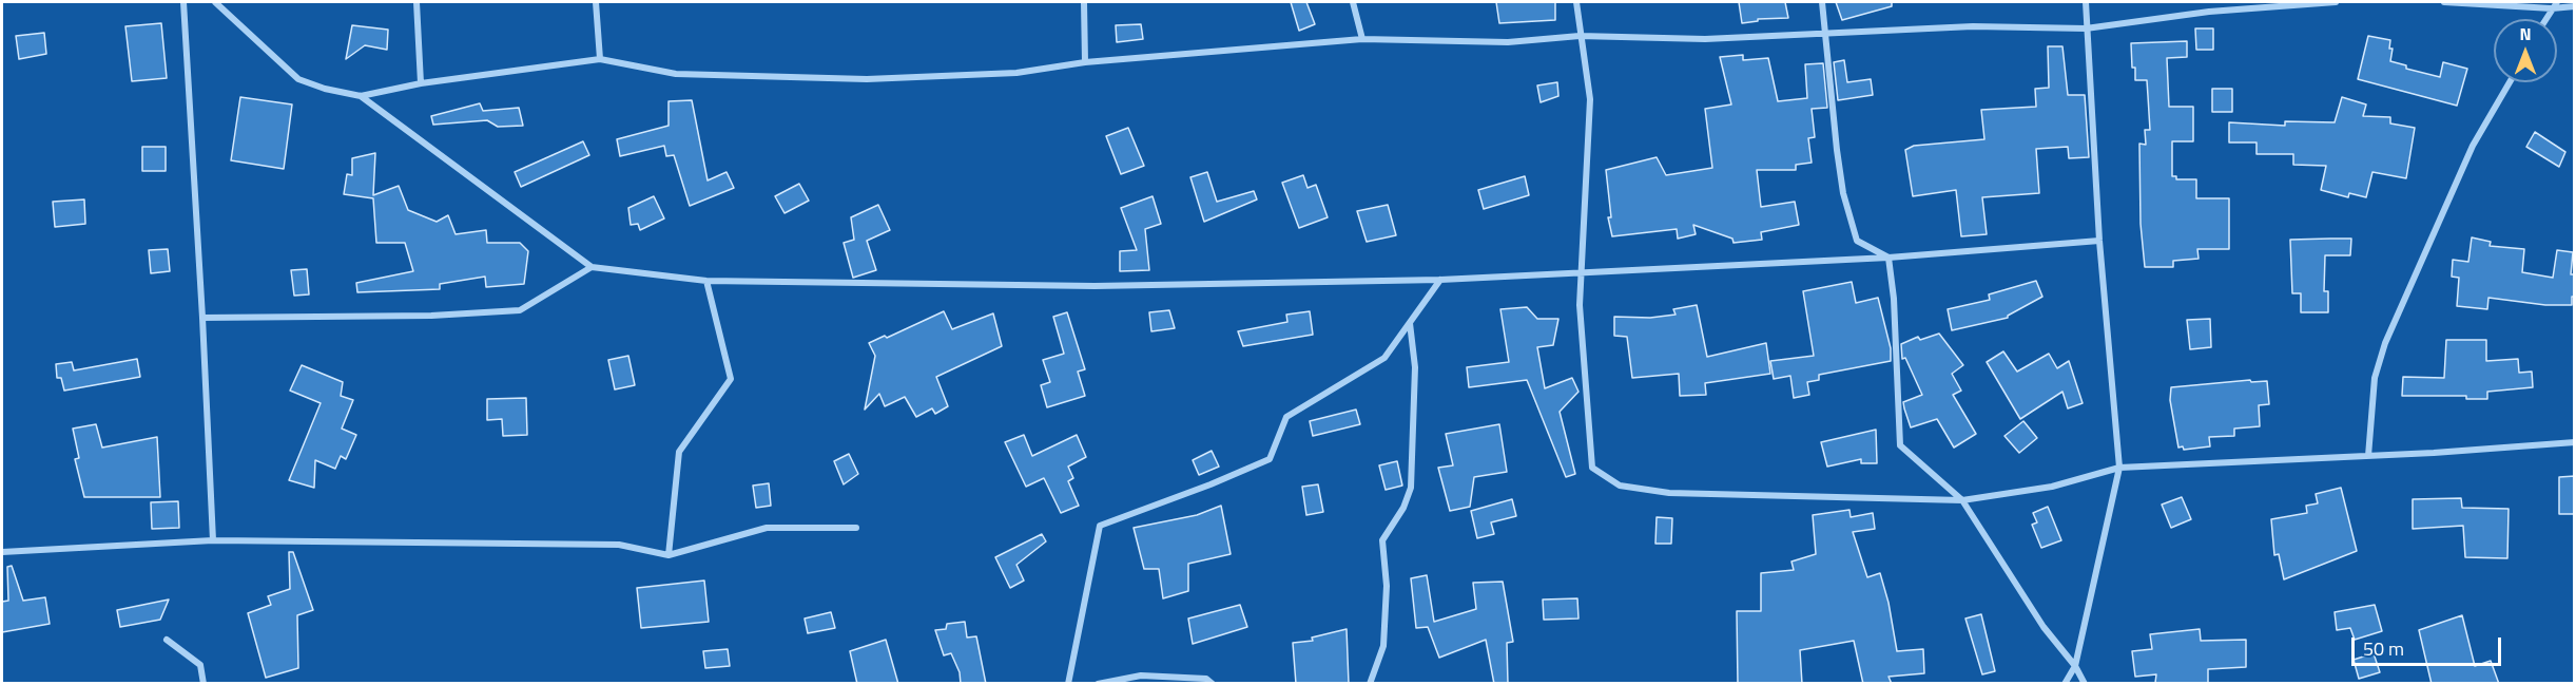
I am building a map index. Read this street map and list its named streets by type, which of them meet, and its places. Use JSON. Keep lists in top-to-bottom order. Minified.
{"scale_bar":"50 m","north":"top"}
